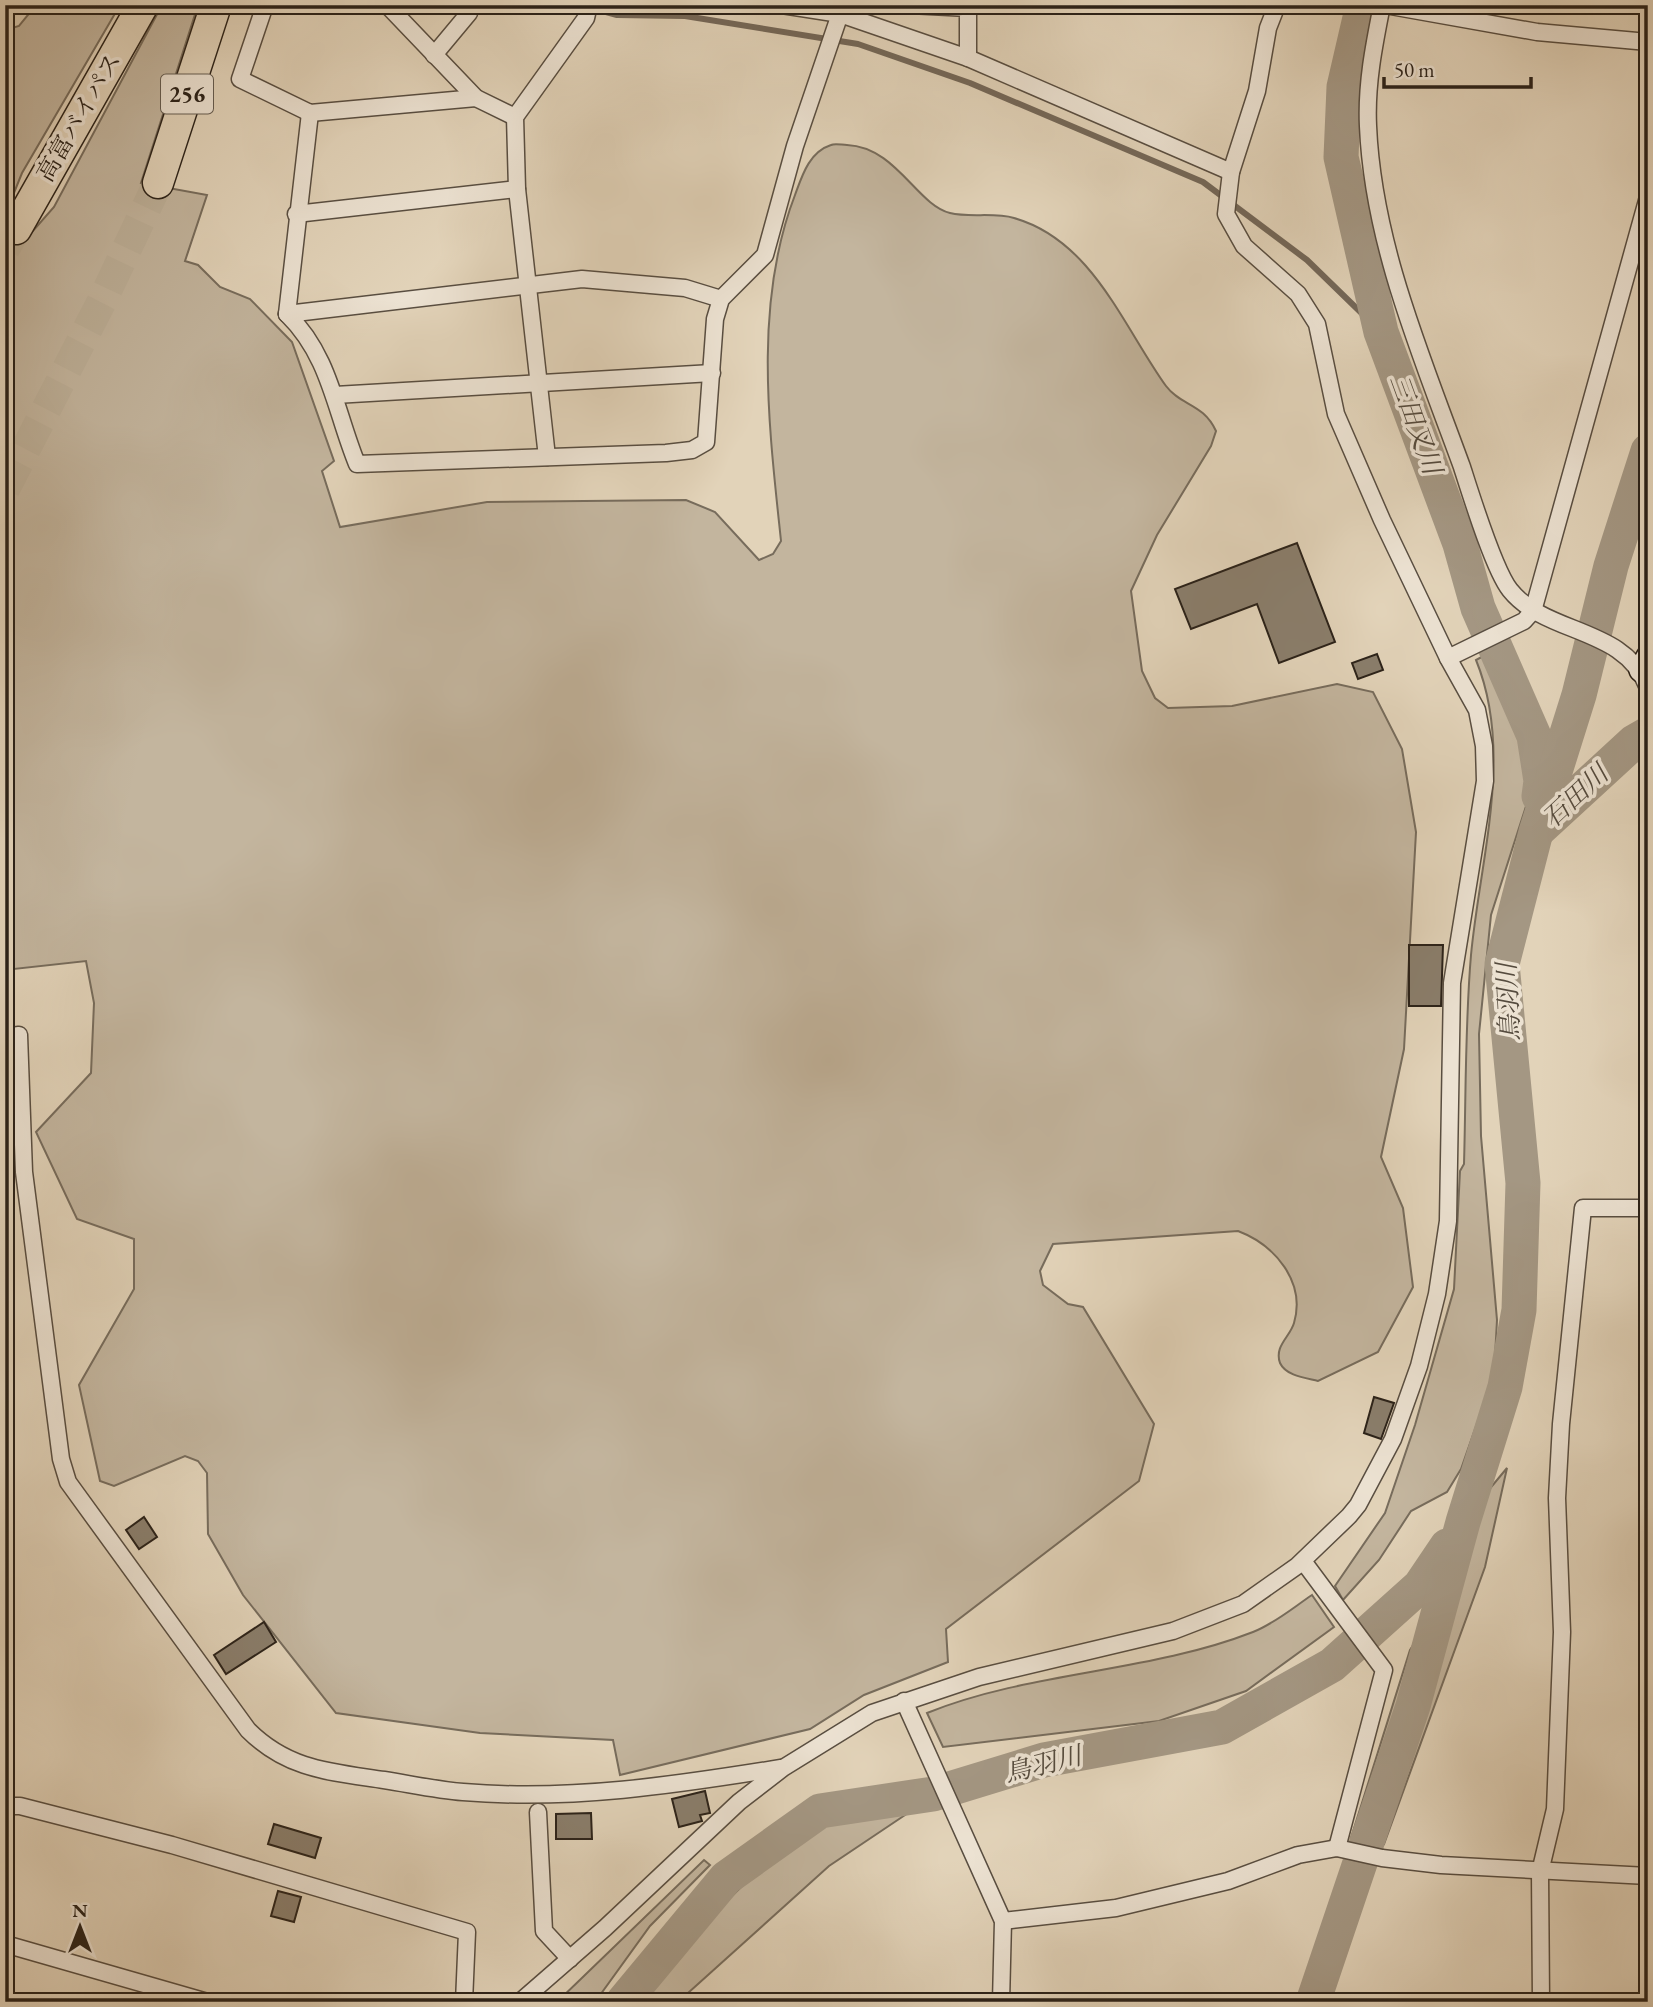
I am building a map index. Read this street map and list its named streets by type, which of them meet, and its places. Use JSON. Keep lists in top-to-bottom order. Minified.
{"streets":{"highway":["256","高富バイパス"]},"water":["三田叉川","石田川","鳥羽川"],"scale_bar":"50 m","north":"top"}
